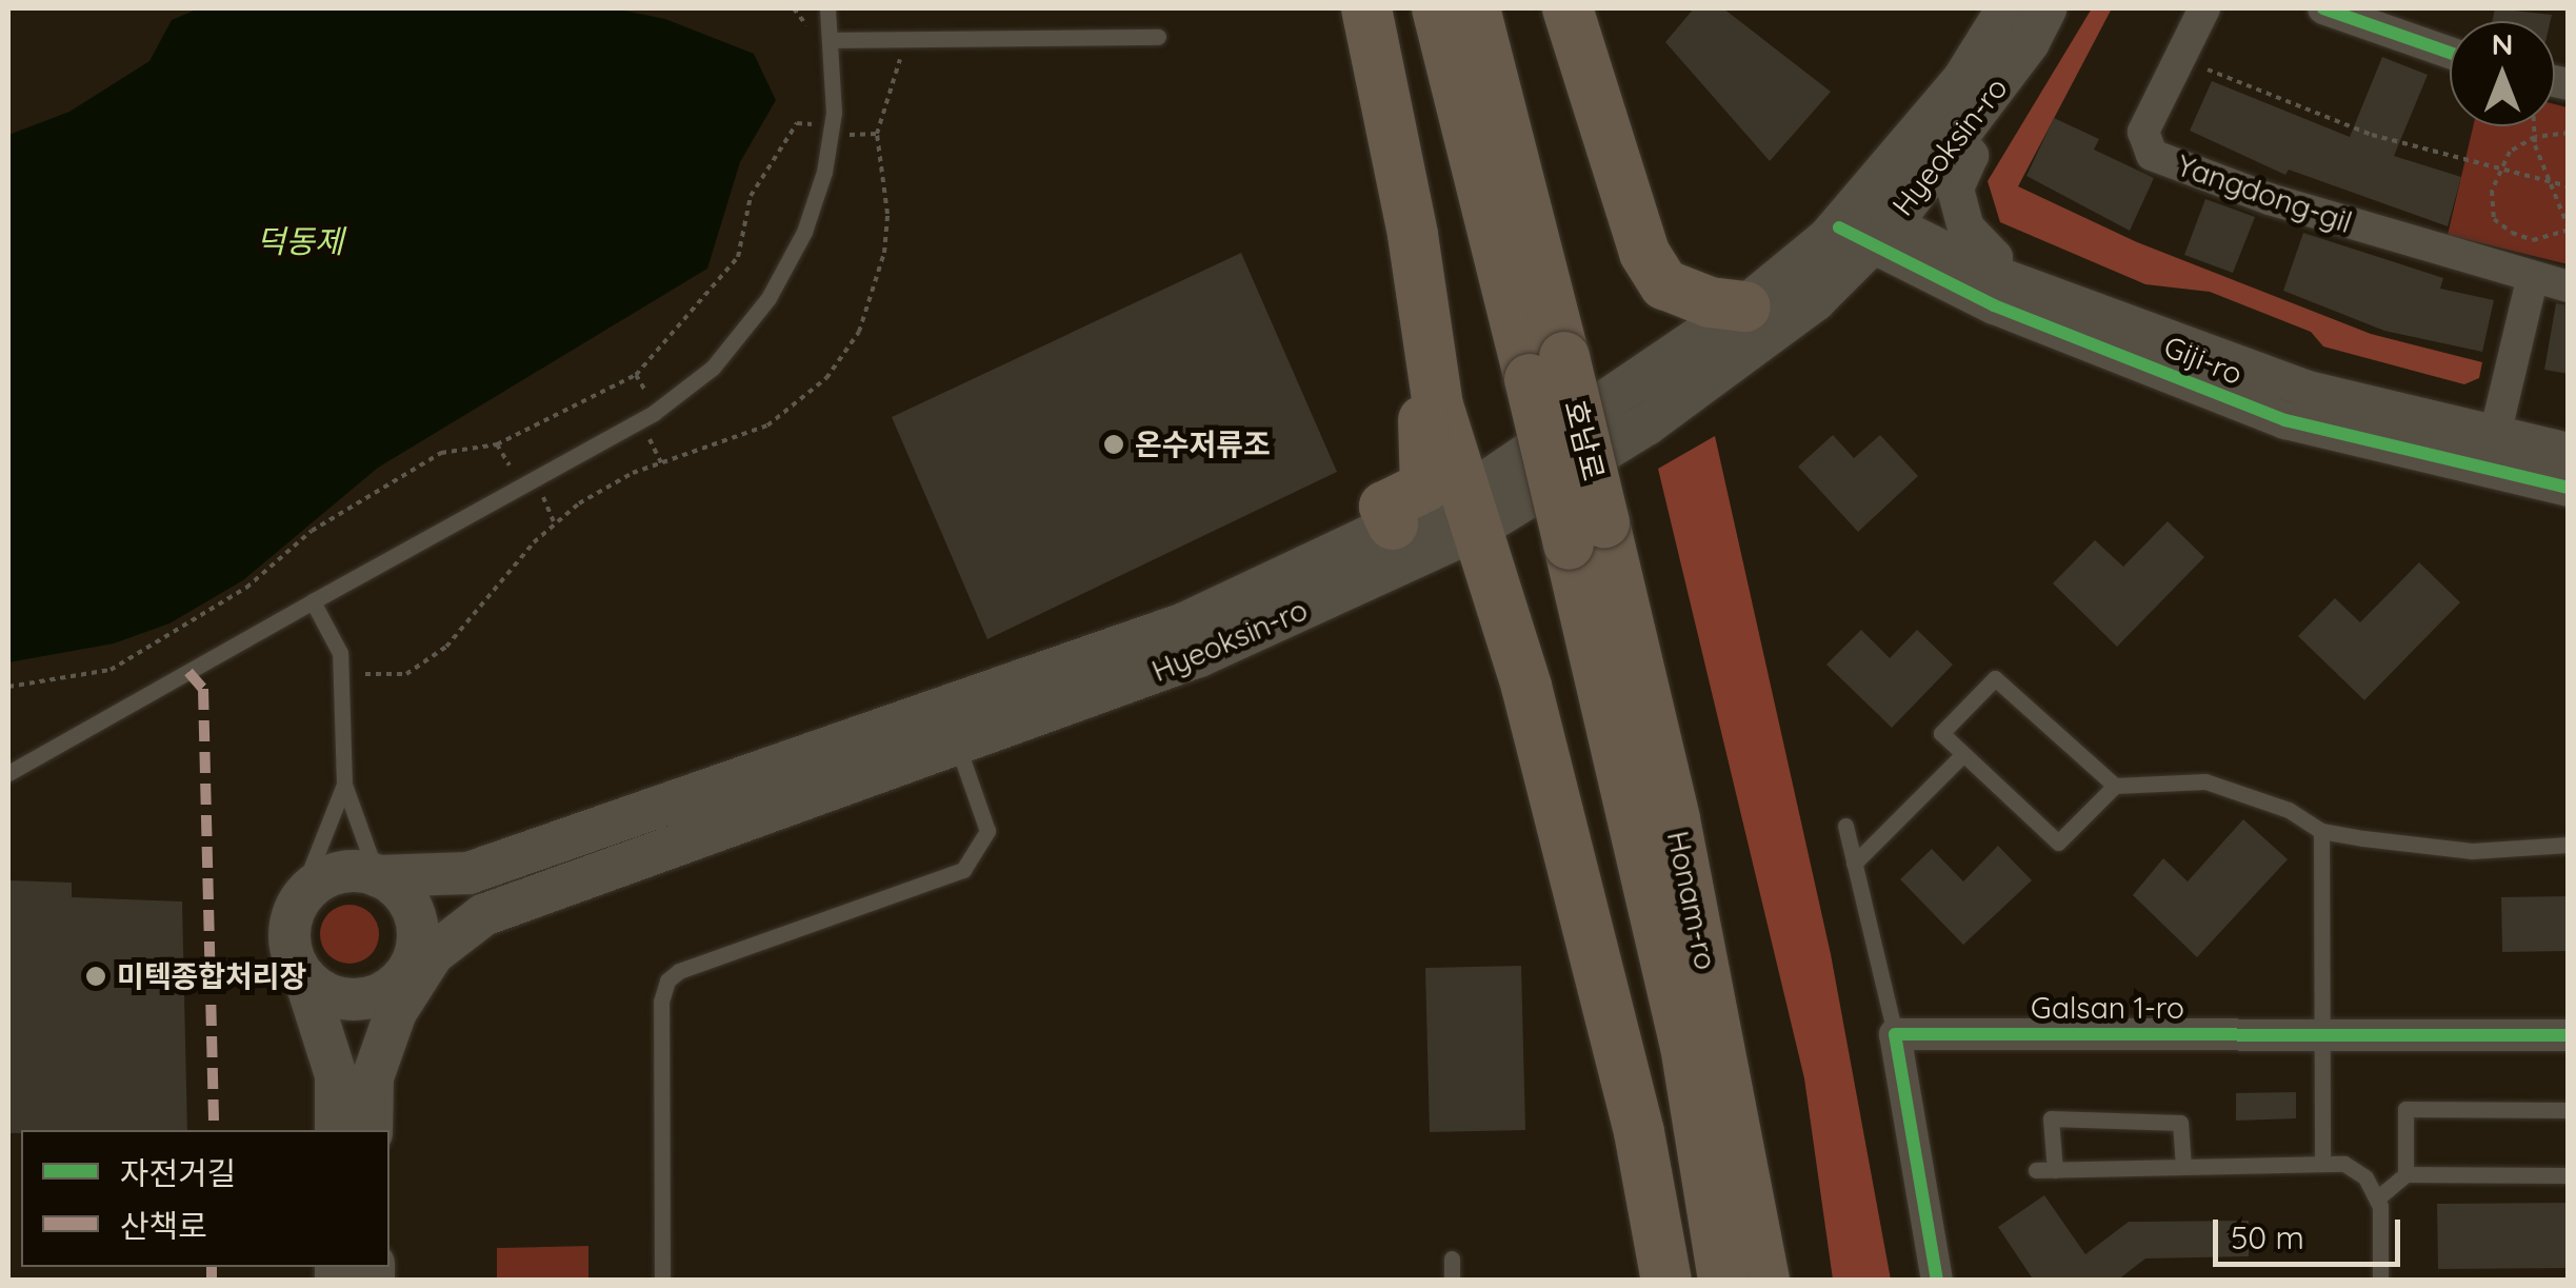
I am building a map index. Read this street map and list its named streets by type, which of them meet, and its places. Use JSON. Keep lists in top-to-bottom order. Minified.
{"streets":{"highway":["호남로","Honam-ro"],"main road":["Hyeoksin-ro"],"street":["Yangdong-gil","Giji-ro","Galsan 1-ro"]},"crossings":[["Hyeoksin-ro","Giji-ro"],["호남로","Honam-ro"]],"water":["덕동제"],"places":["온수저류조","미텍종합처리장"],"legend":["자전거길","산책로"],"scale_bar":"50 m","north":"top"}
